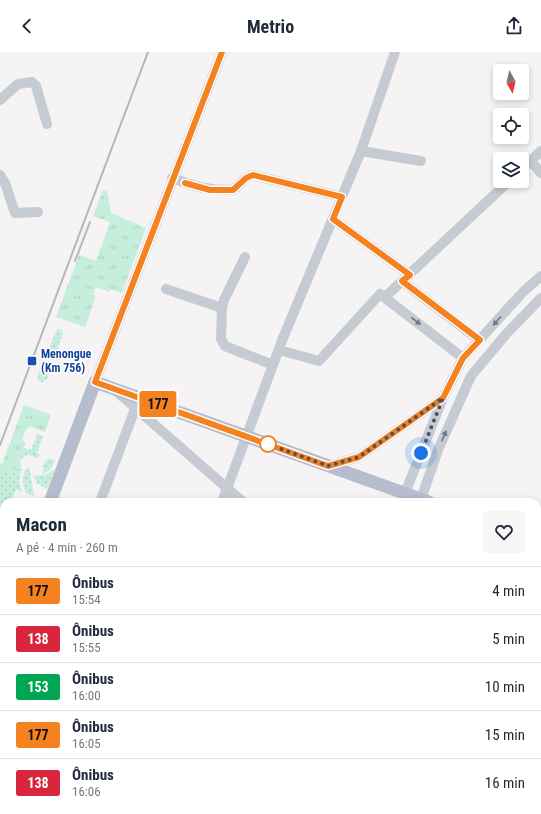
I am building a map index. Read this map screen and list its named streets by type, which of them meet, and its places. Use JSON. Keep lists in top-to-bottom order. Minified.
{"places":{"transit":["Menongue (Km 756)"]},"lines":["bus line 177"],"north":"bottom","page":{"header":"Metrio","on_map":"177","heading":["Macon","A pé · 4 min · 260 m"],"list":[{"mark":"177","name":"Ônibus","note":"15:54","value":"4 min"},{"mark":"138","name":"Ônibus","note":"15:55","value":"5 min"},{"mark":"153","name":"Ônibus","note":"16:00","value":"10 min"},{"mark":"177","name":"Ônibus","note":"16:05","value":"15 min"},{"mark":"138","name":"Ônibus","note":"16:06","value":"16 min"}]}}
